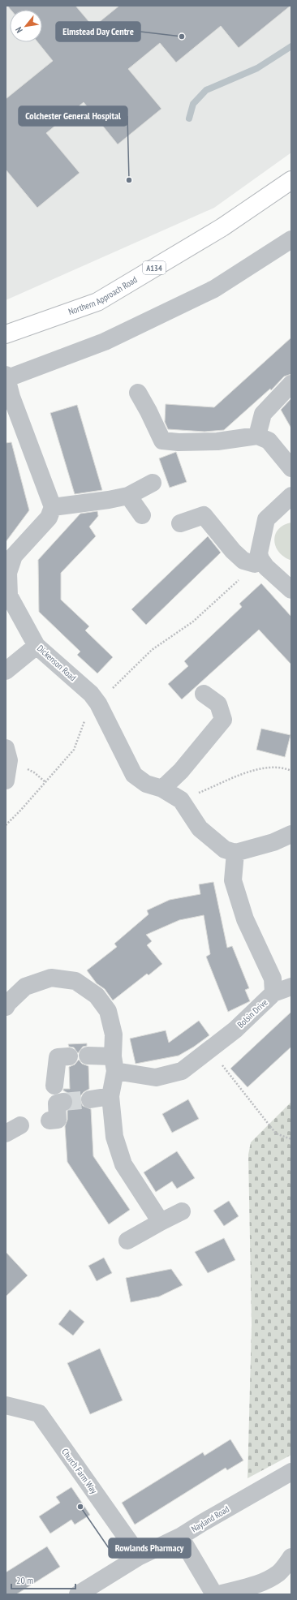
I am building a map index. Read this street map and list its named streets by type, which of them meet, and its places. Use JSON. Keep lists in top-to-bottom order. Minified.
{"streets":{"main road":["A134","Northern Approach Road"],"street":["Dickenson Road","Bolsin Drive","Church Farm Way","Nayland Road"]},"crossings":[["Dickenson Road","Bolsin Drive"],["Church Farm Way","Nayland Road"]],"places":["Elmstead Day Centre","Colchester General Hospital","Rowlands Pharmacy"],"scale_bar":"20 m","north":"bottom left"}
